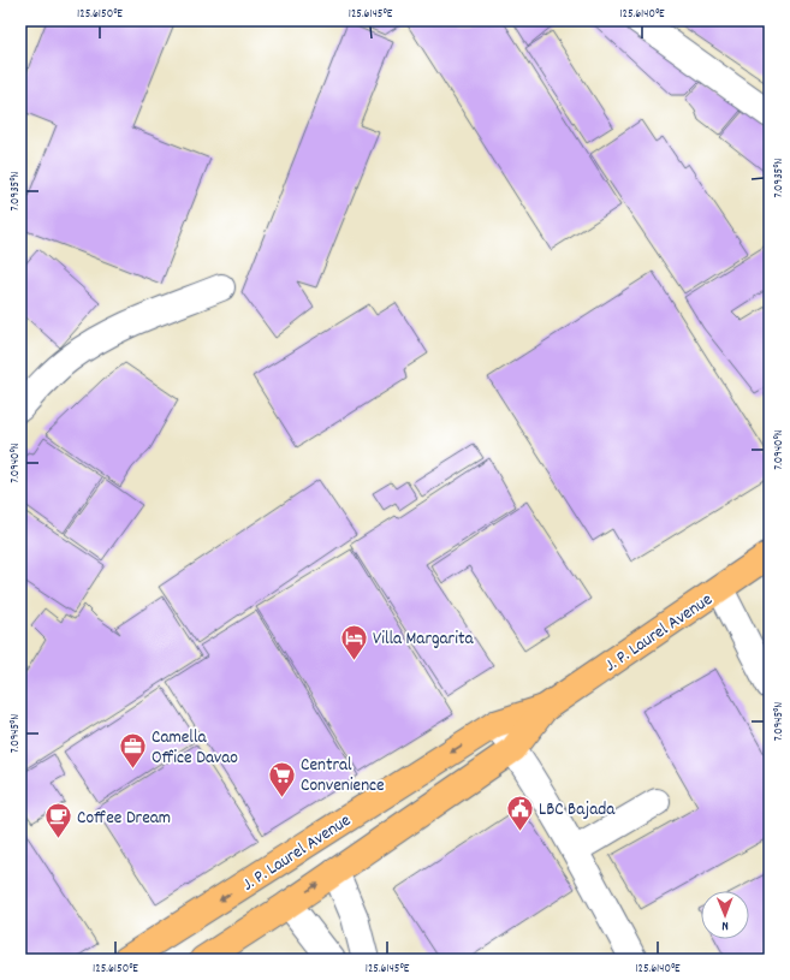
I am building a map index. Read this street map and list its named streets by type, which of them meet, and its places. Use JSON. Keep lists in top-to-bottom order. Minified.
{"streets":{"main road":["J. P. Laurel Avenue"]},"places":{"hotel":["Villa Margarita"],"office":["Camella Office Davao"],"supermarket":["Central Convenience"],"public building":["LBC Bajada"],"cafe":["Coffee Dream"]},"north":"bottom","coordinates":["125.6150°E","125.6145°E","125.6140°E","7.0935°N","7.0940°N","7.0945°N"]}
